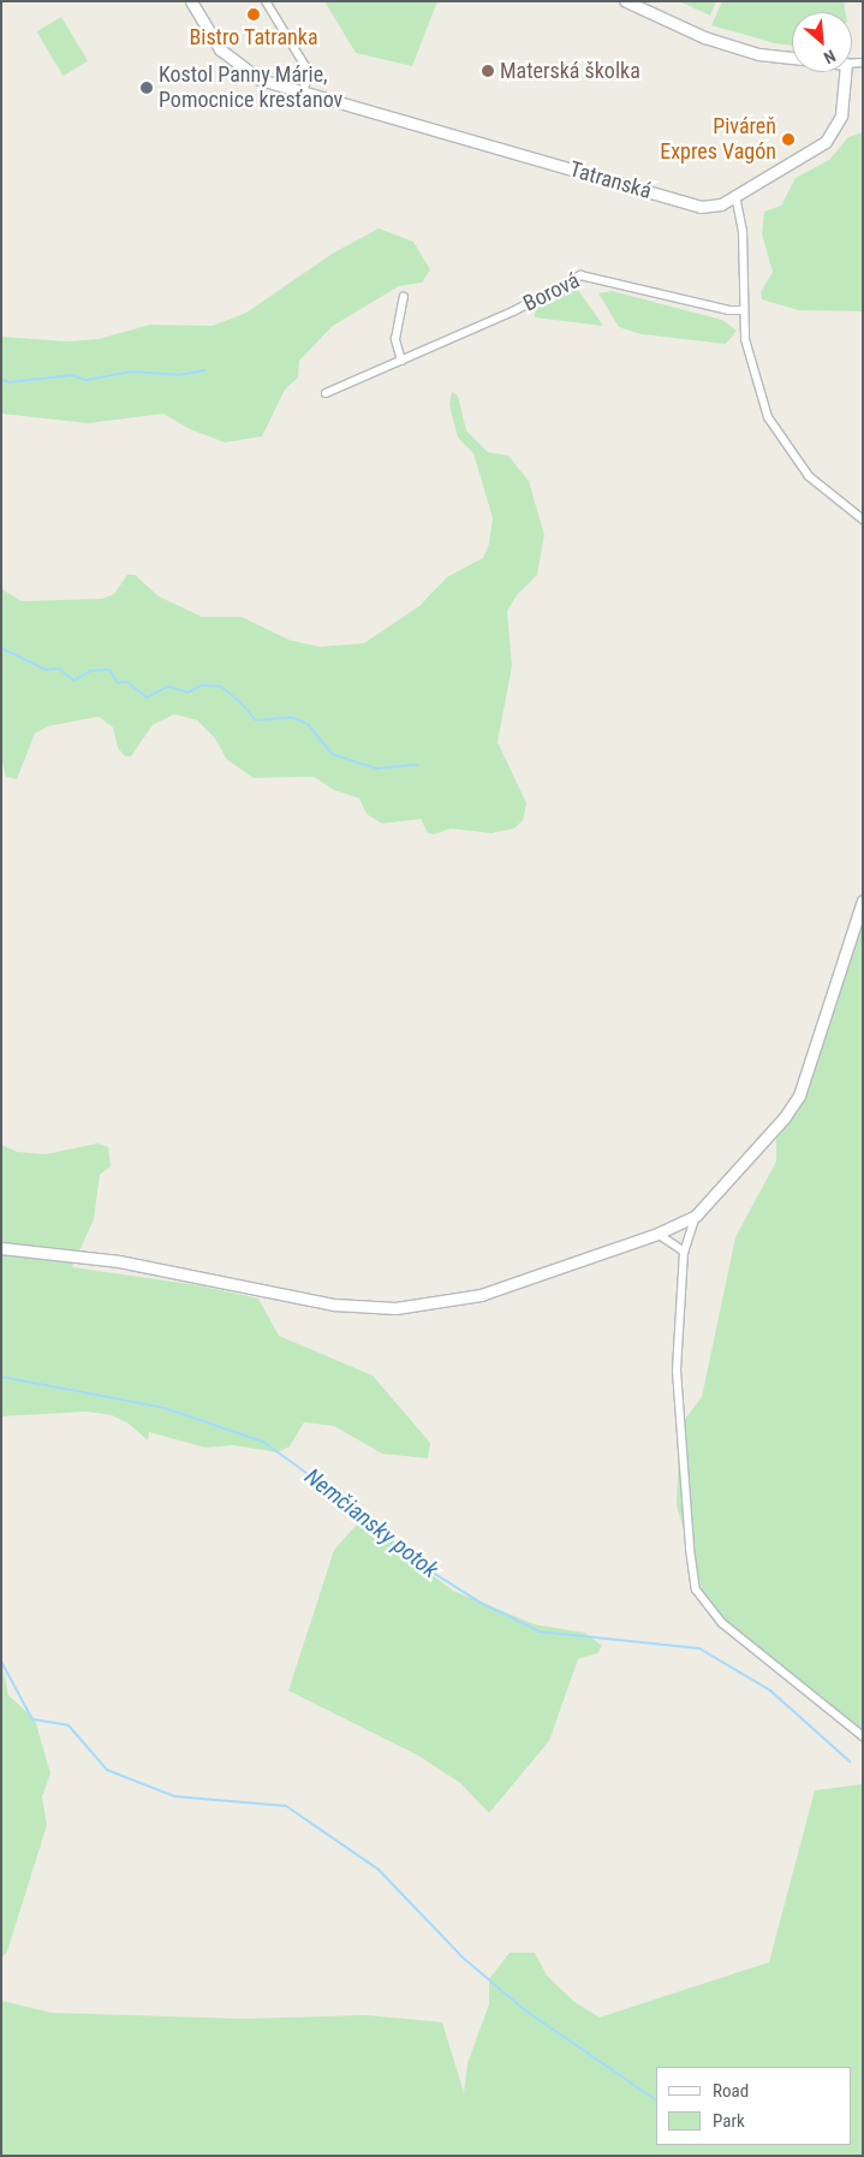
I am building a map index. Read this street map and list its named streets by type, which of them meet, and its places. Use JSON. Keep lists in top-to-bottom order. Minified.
{"streets":{"street":["Tatranská","Borová"]},"water":["Nemčiansky potok"],"places":["Bistro Tatranka","Materská školka","Kostol Panny Márie, Pomocnice kresťanov","Piváreň Expres Vagón"],"legend":["Road","Park"],"north":"bottom right"}
